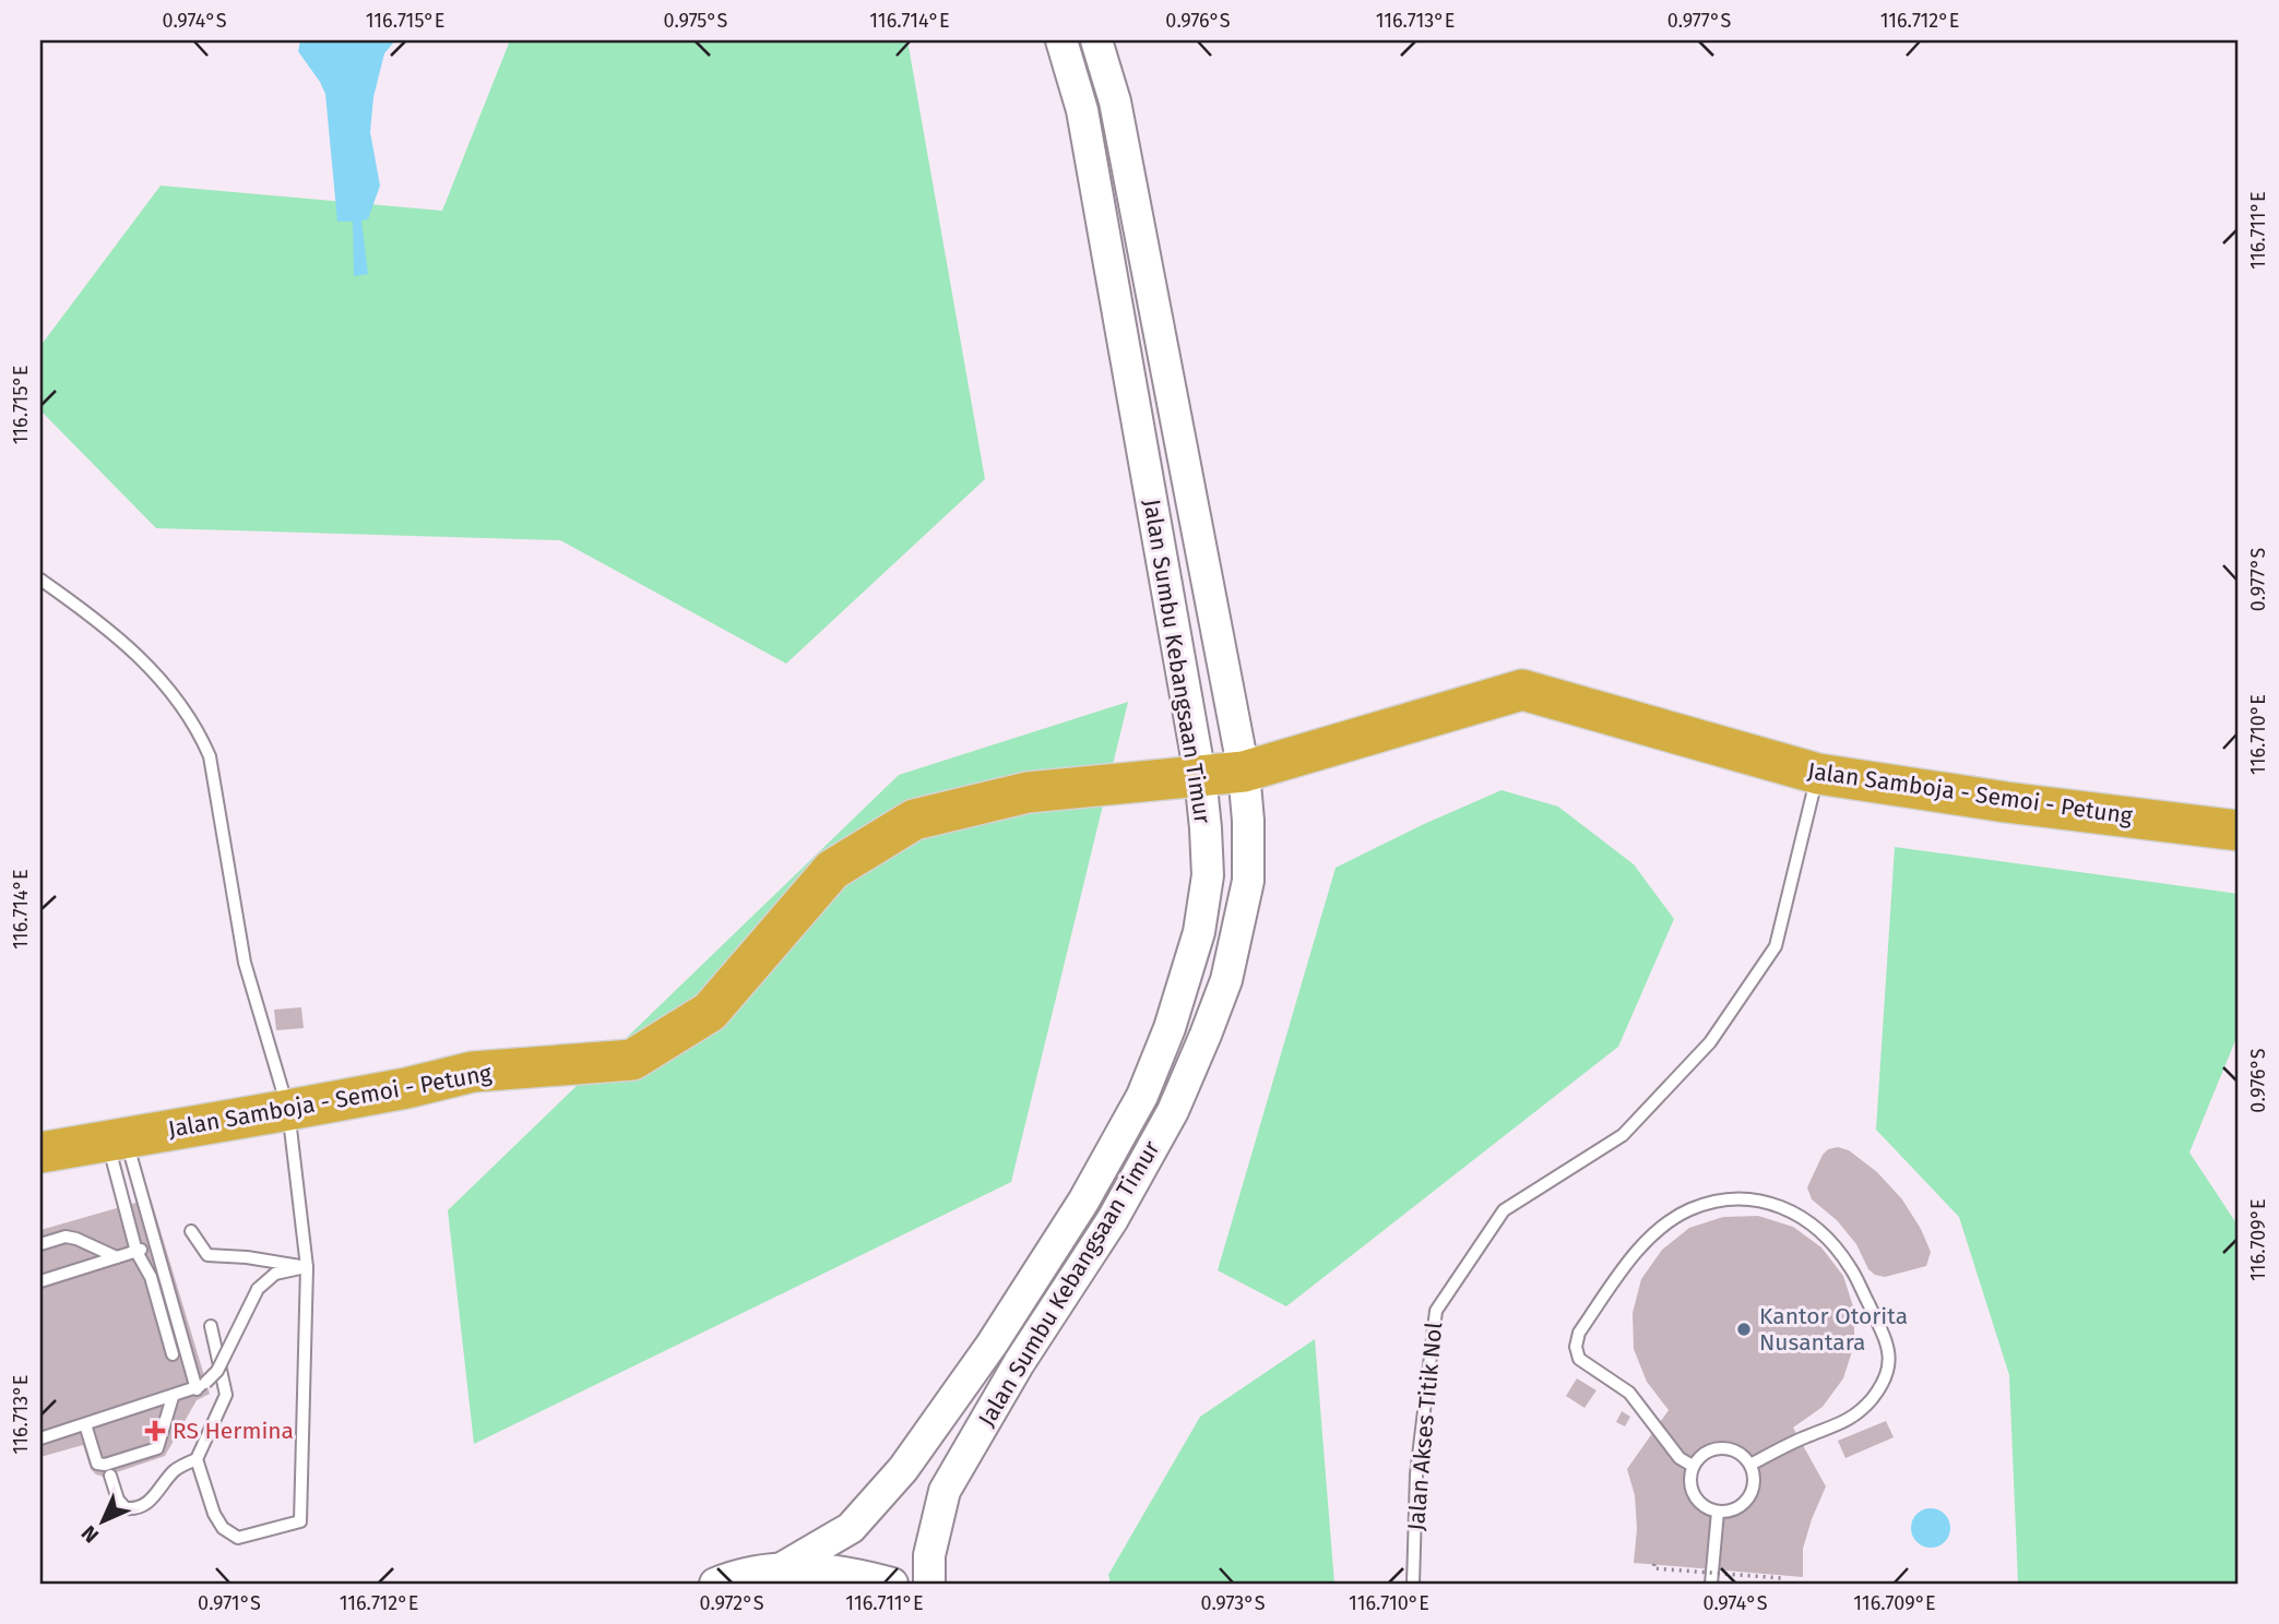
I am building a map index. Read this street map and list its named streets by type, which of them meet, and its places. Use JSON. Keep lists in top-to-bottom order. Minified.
{"streets":{"highway":["Jalan Samboja - Semoi - Petung"],"street":["Jalan Sumbu Kebangsaan Timur"],"lane":["Jalan Akses Titik Nol"]},"crossings":[["Jalan Sumbu Kebangsaan Timur","Jalan Samboja - Semoi - Petung"],["Jalan Samboja - Semoi - Petung","Jalan Akses Titik Nol"]],"places":{"other":["Kantor Otorita Nusantara"],"health":["RS Hermina"]},"north":"bottom left","coordinates":["0.974°S","116.715°E","0.975°S","116.714°E","0.976°S","116.713°E","0.977°S","116.712°E","116.711°E","116.710°E","116.709°E","0.971°S","0.972°S","0.973°S"]}
